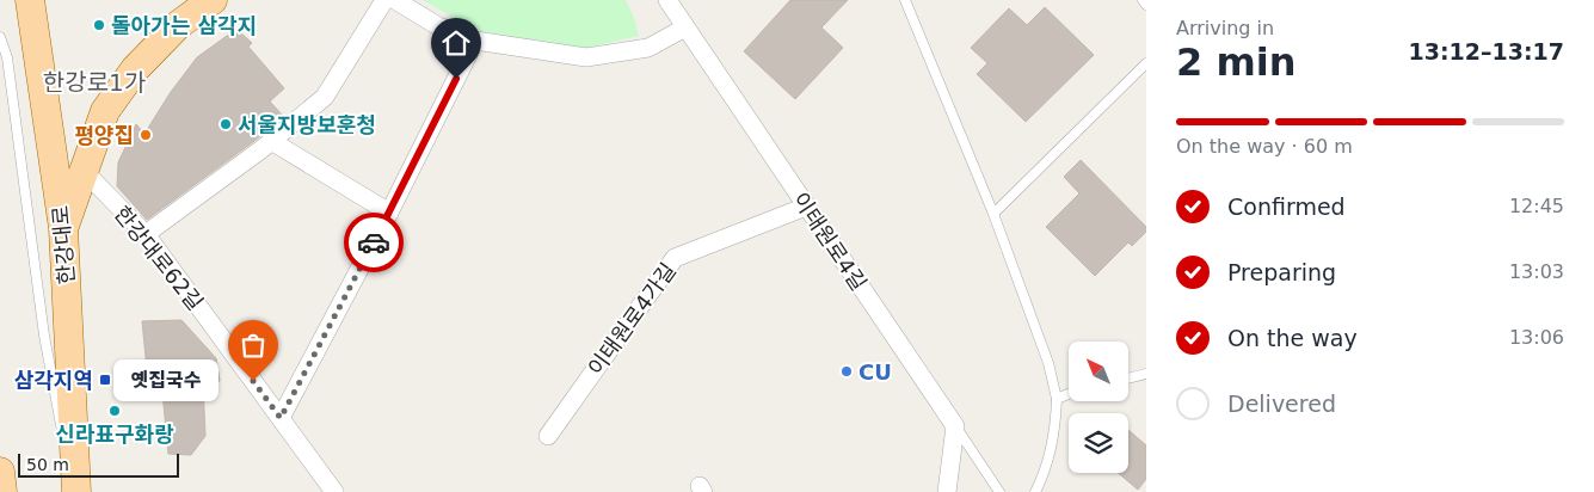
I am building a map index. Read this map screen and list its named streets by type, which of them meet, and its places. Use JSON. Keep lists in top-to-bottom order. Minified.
{"streets":{"main road":["한강대로"],"street":["이태원로4길","한강대로62길","이태원로4가길"]},"crossings":[["이태원로4길","이태원로4가길"]],"districts":["한강로1가"],"places":{"other":["돌아가는 삼각지","서울지방보훈청","평양집","CU","옛집국수","신라표구화랑"],"transit":["삼각지역"]},"scale_bar":"50 m","north":"top left","page":{"heading":["2 min","Arriving in","13:12–13:17"],"bar":"On the way · 60 m","list":[["Confirmed","12:45"],["Preparing","13:03"],["On the way","13:06"],"Delivered"],"bubble":"옛집국수","scale":"50 m"}}
